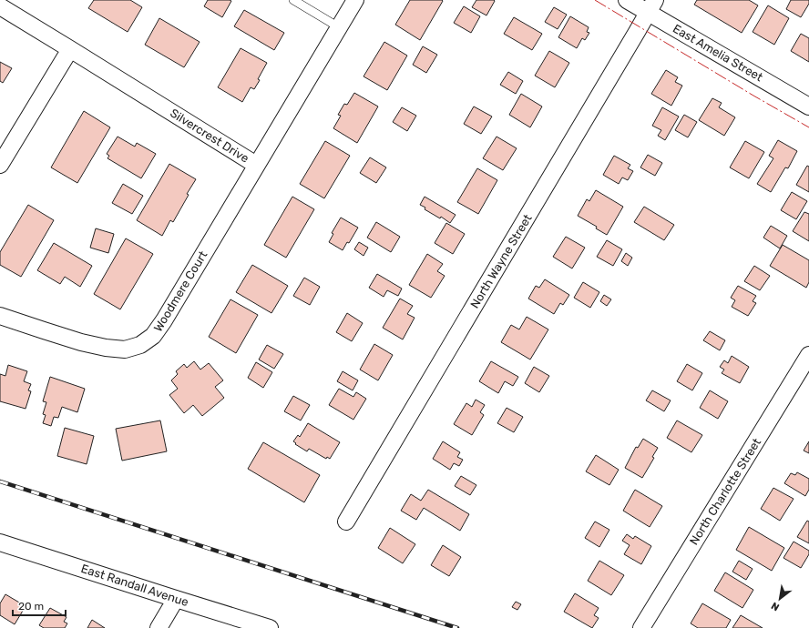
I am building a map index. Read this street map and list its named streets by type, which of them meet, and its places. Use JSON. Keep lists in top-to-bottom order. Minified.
{"streets":{"street":["East Amelia Street","Silvercrest Drive","North Wayne Street","Woodmere Court","North Charlotte Street","East Randall Avenue"]},"crossings":[["East Amelia Street","North Wayne Street"],["Silvercrest Drive","Woodmere Court"]],"scale_bar":"20 m","north":"bottom left"}
